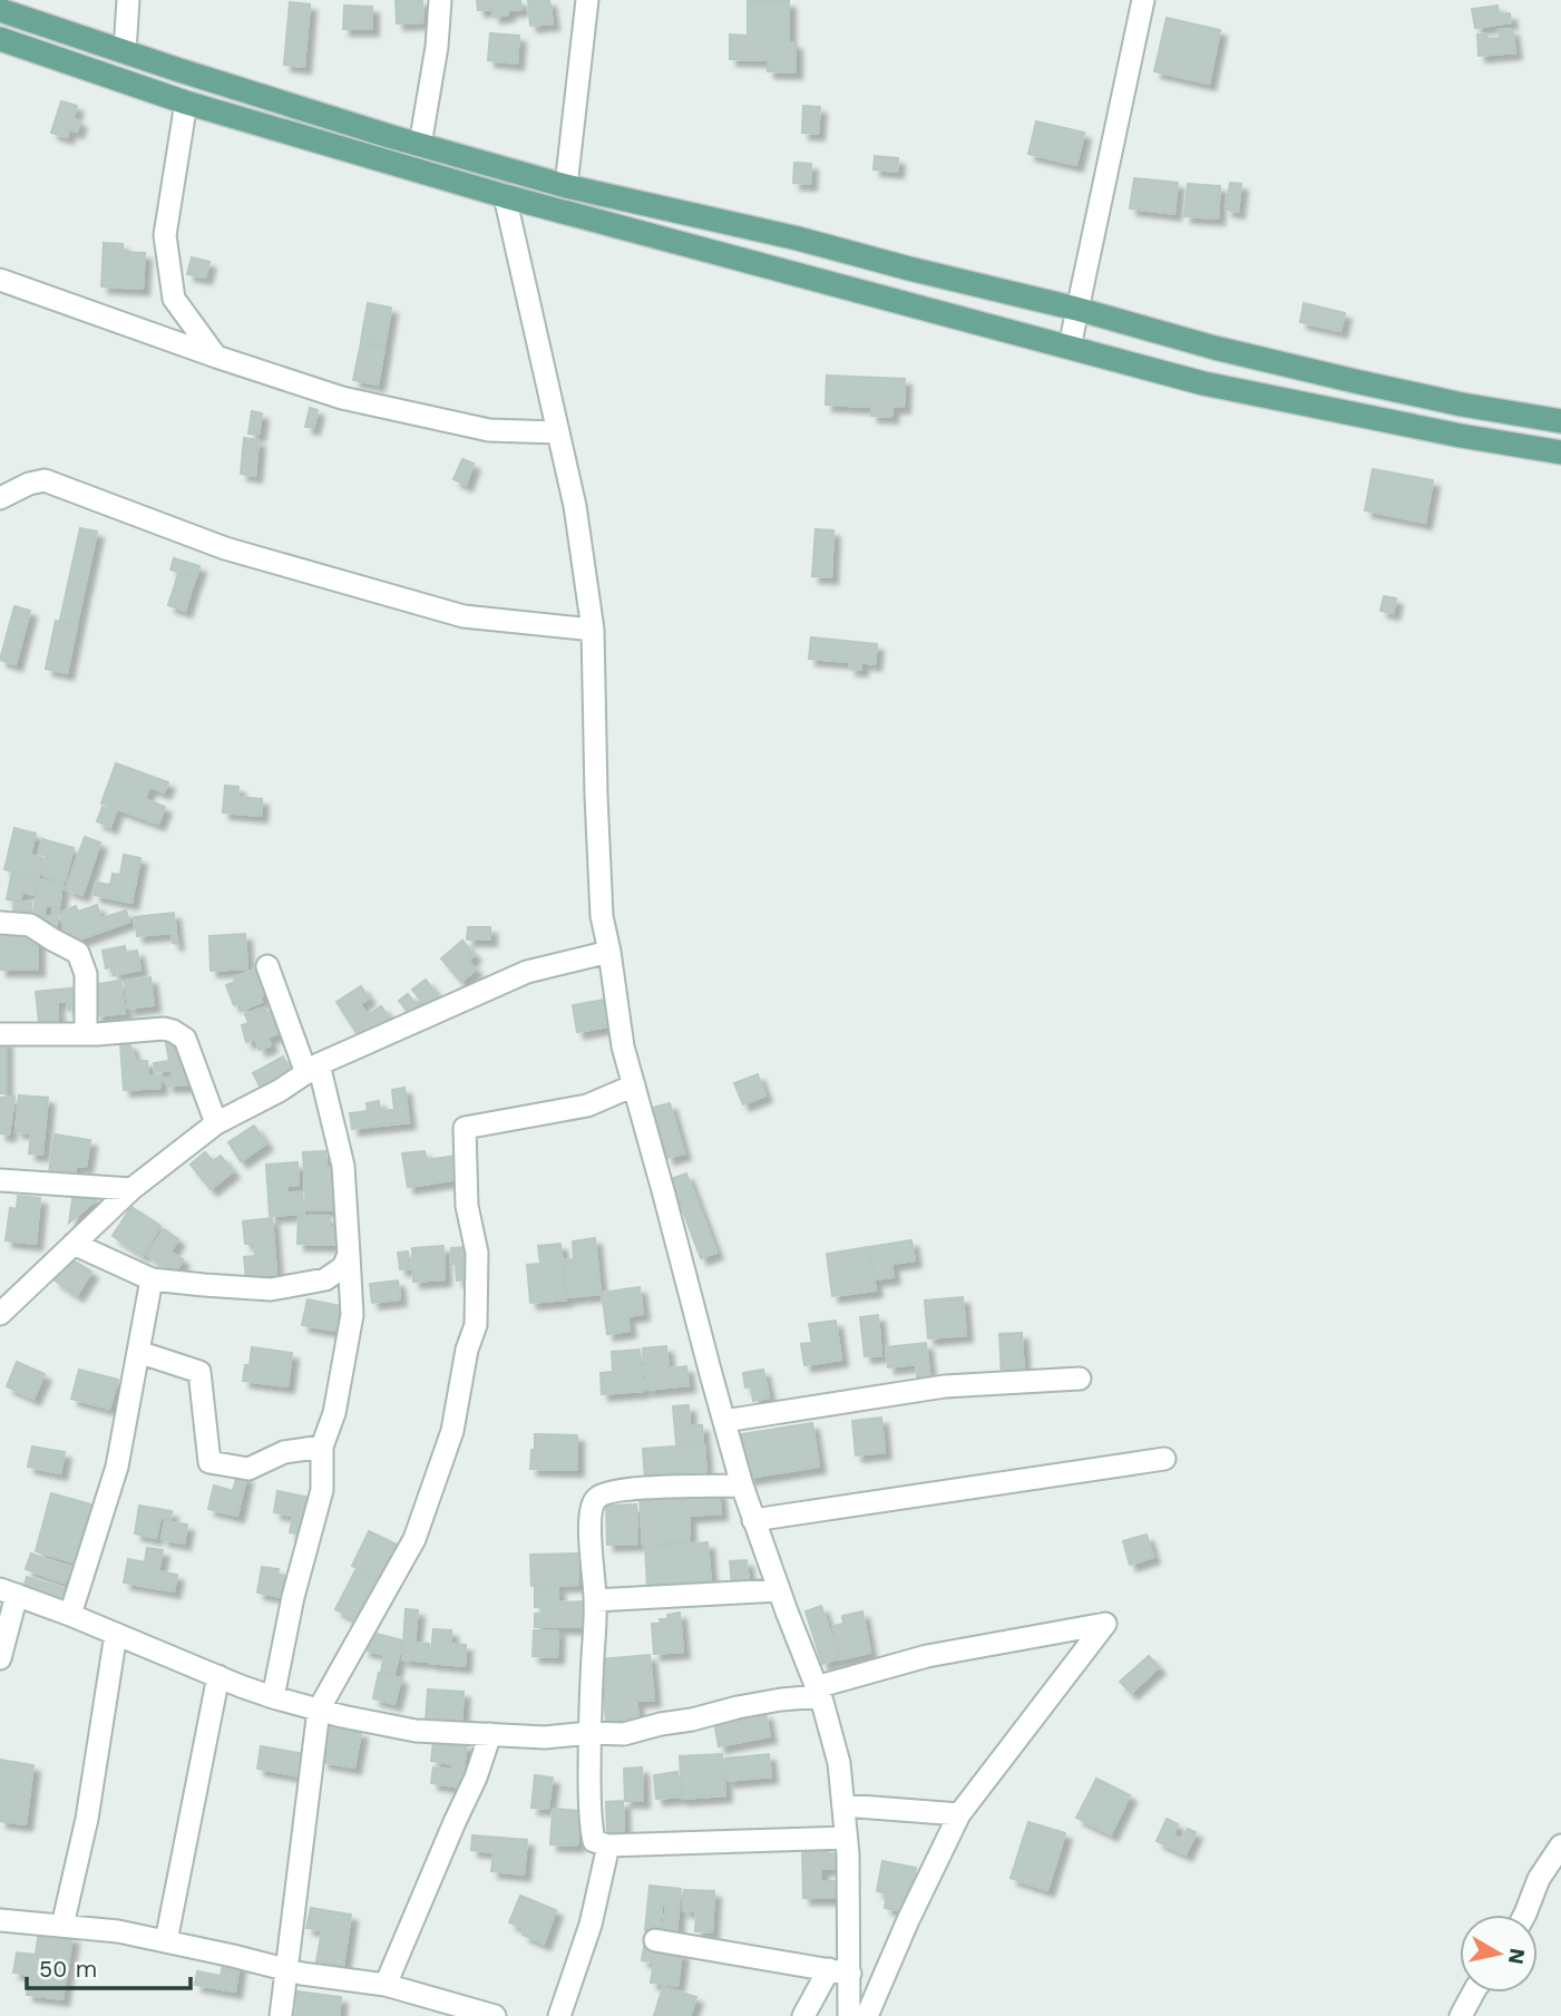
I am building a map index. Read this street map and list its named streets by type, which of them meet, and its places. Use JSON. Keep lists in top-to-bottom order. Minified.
{"scale_bar":"50 m","north":"right"}
